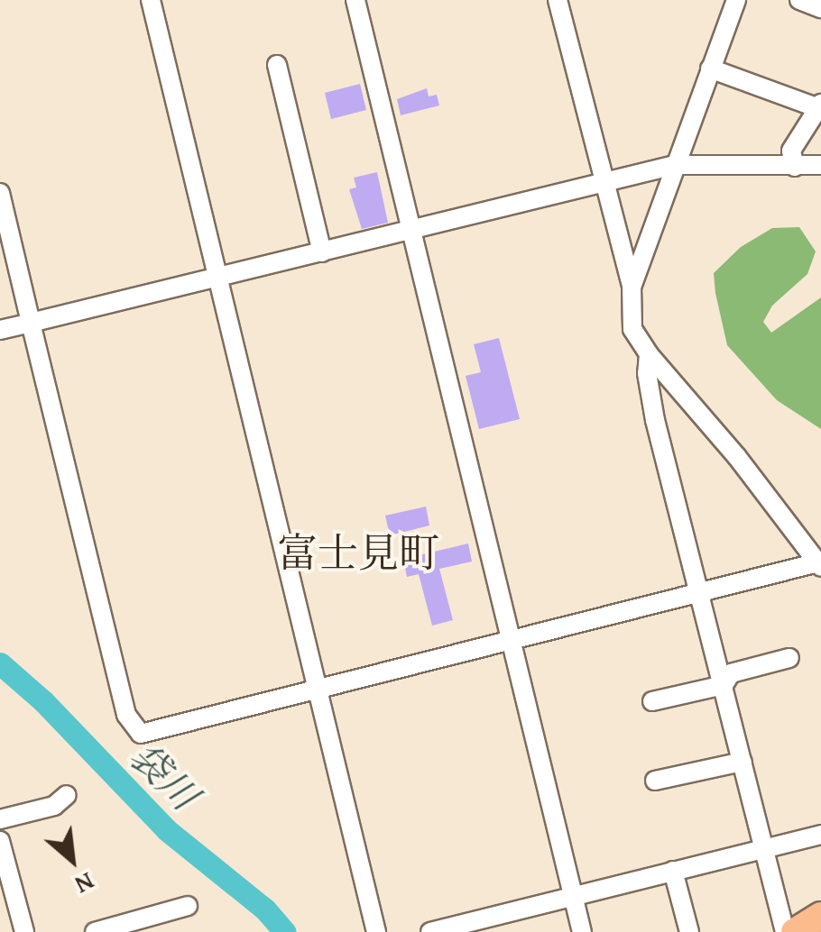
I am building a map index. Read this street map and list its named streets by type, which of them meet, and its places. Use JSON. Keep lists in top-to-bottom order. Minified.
{"districts":["富士見町"],"water":["袋川"],"north":"bottom right"}
